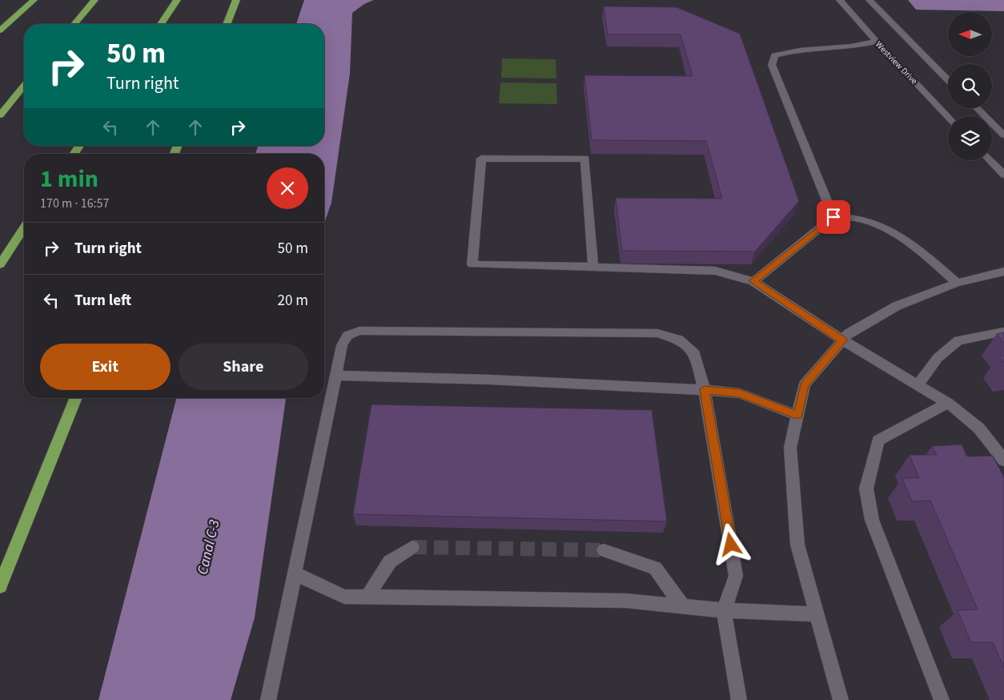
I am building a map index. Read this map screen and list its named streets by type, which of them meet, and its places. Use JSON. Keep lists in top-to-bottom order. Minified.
{"streets":{"street":["Westview Drive"]},"water":["Canal C-3"],"north":"left","page":{"turn":["50 m","Turn right"],"heading":["1 min","170 m · 16:57"],"list":[{"name":"Turn right","value":"50 m"},{"name":"Turn left","value":"20 m"}],"buttons":["Exit","Share"]}}
